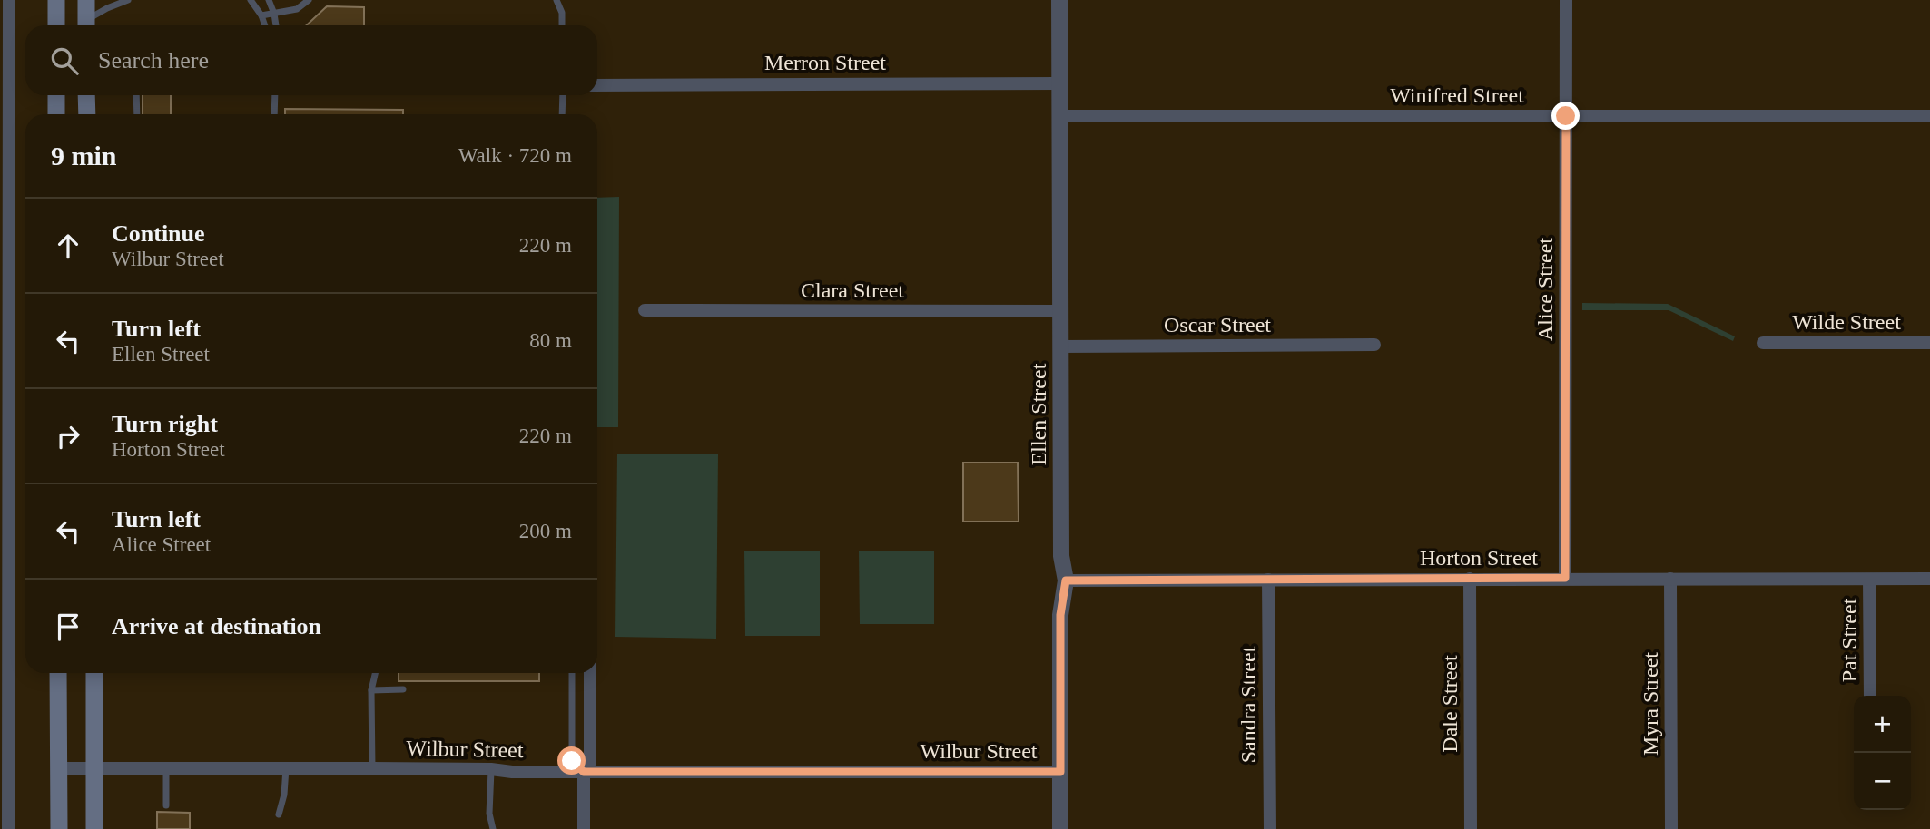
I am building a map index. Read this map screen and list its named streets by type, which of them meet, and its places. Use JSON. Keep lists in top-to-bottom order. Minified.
{"streets":{"street":["Merron Street","Winifred Street","Alice Street","Clara Street","Wilde Street","Oscar Street","Ellen Street","Horton Street","Pat Street","Dale Street","Myra Street","Sandra Street","Wilbur Street"]},"crossings":[["Merron Street","Ellen Street"],["Winifred Street","Alice Street"],["Winifred Street","Ellen Street"],["Alice Street","Horton Street"],["Clara Street","Ellen Street"],["Oscar Street","Ellen Street"],["Ellen Street","Horton Street"],["Ellen Street","Wilbur Street"],["Horton Street","Pat Street"],["Horton Street","Dale Street"],["Horton Street","Myra Street"],["Horton Street","Sandra Street"]],"page":{"search":"Search here","heading":["9 min","Walk · 720 m"],"list":[["Continue","Wilbur Street","220 m"],["Turn left","Ellen Street","80 m"],["Turn right","Horton Street","220 m"],["Turn left","Alice Street","200 m"],"Arrive at destination"],"map_buttons":["+","−"]}}
